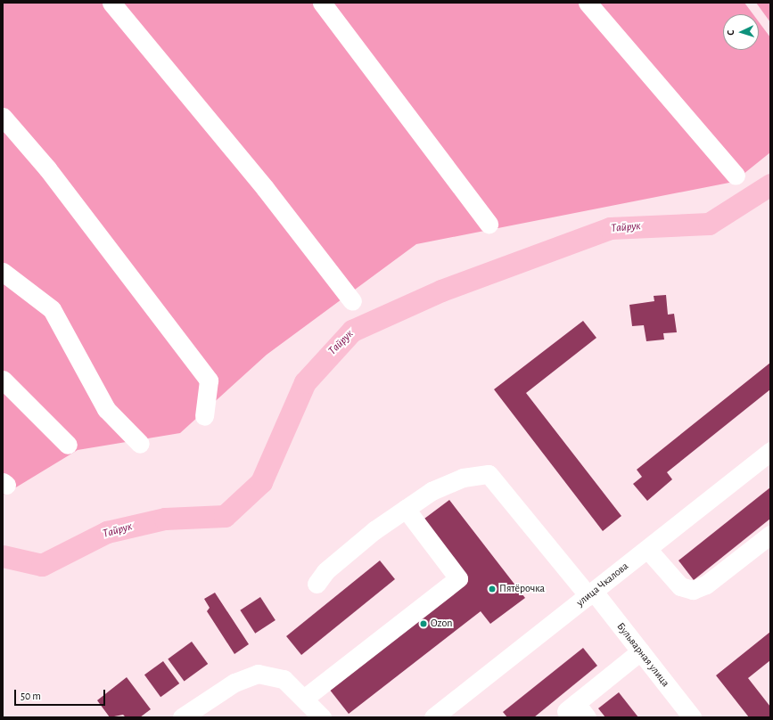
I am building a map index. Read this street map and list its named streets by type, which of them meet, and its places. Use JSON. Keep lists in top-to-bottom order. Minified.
{"streets":{"street":["улица Чкалова","Бульварная улица"]},"crossings":[["улица Чкалова","Бульварная улица"]],"water":["Тайрук"],"places":["Пятёрочка","Ozon"],"scale_bar":"50 m","north":"left"}
